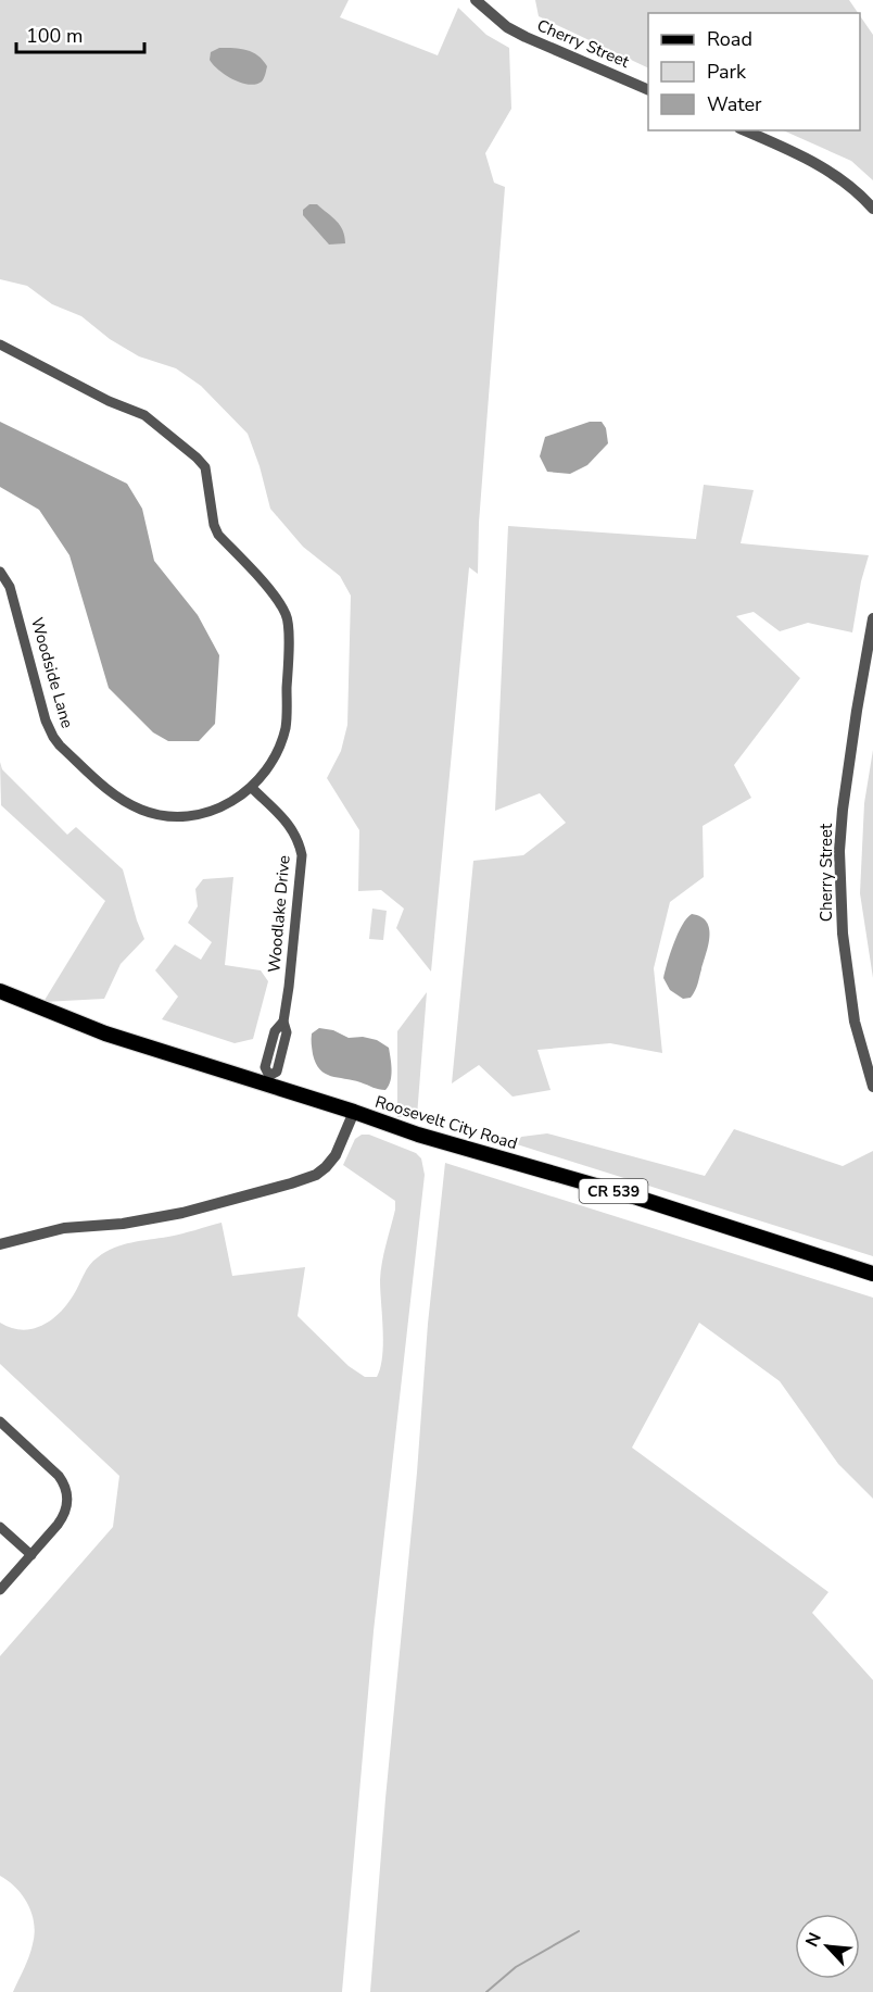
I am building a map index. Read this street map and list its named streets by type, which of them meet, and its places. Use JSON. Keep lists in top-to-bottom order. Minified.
{"streets":{"main road":["Roosevelt City Road","CR 539"],"street":["Cherry Street","Woodside Lane","Woodlake Drive"]},"crossings":[["Woodside Lane","Woodlake Drive"],["Woodlake Drive","CR 539"],["Roosevelt City Road","CR 539"]],"legend":["Road","Park","Water"],"scale_bar":"100 m","north":"top left"}
